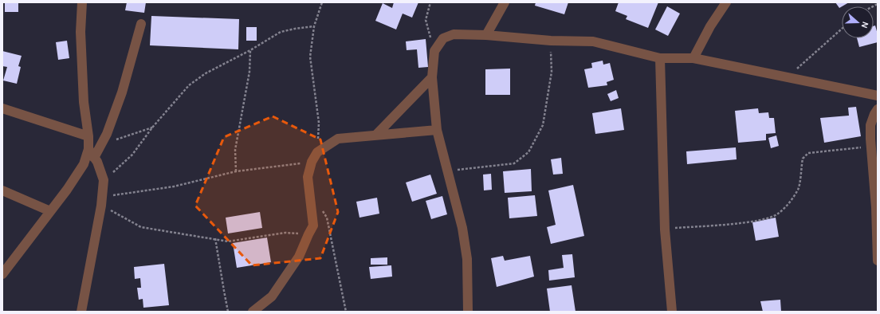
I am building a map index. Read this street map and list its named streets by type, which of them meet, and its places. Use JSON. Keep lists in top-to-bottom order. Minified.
{"north":"right"}
